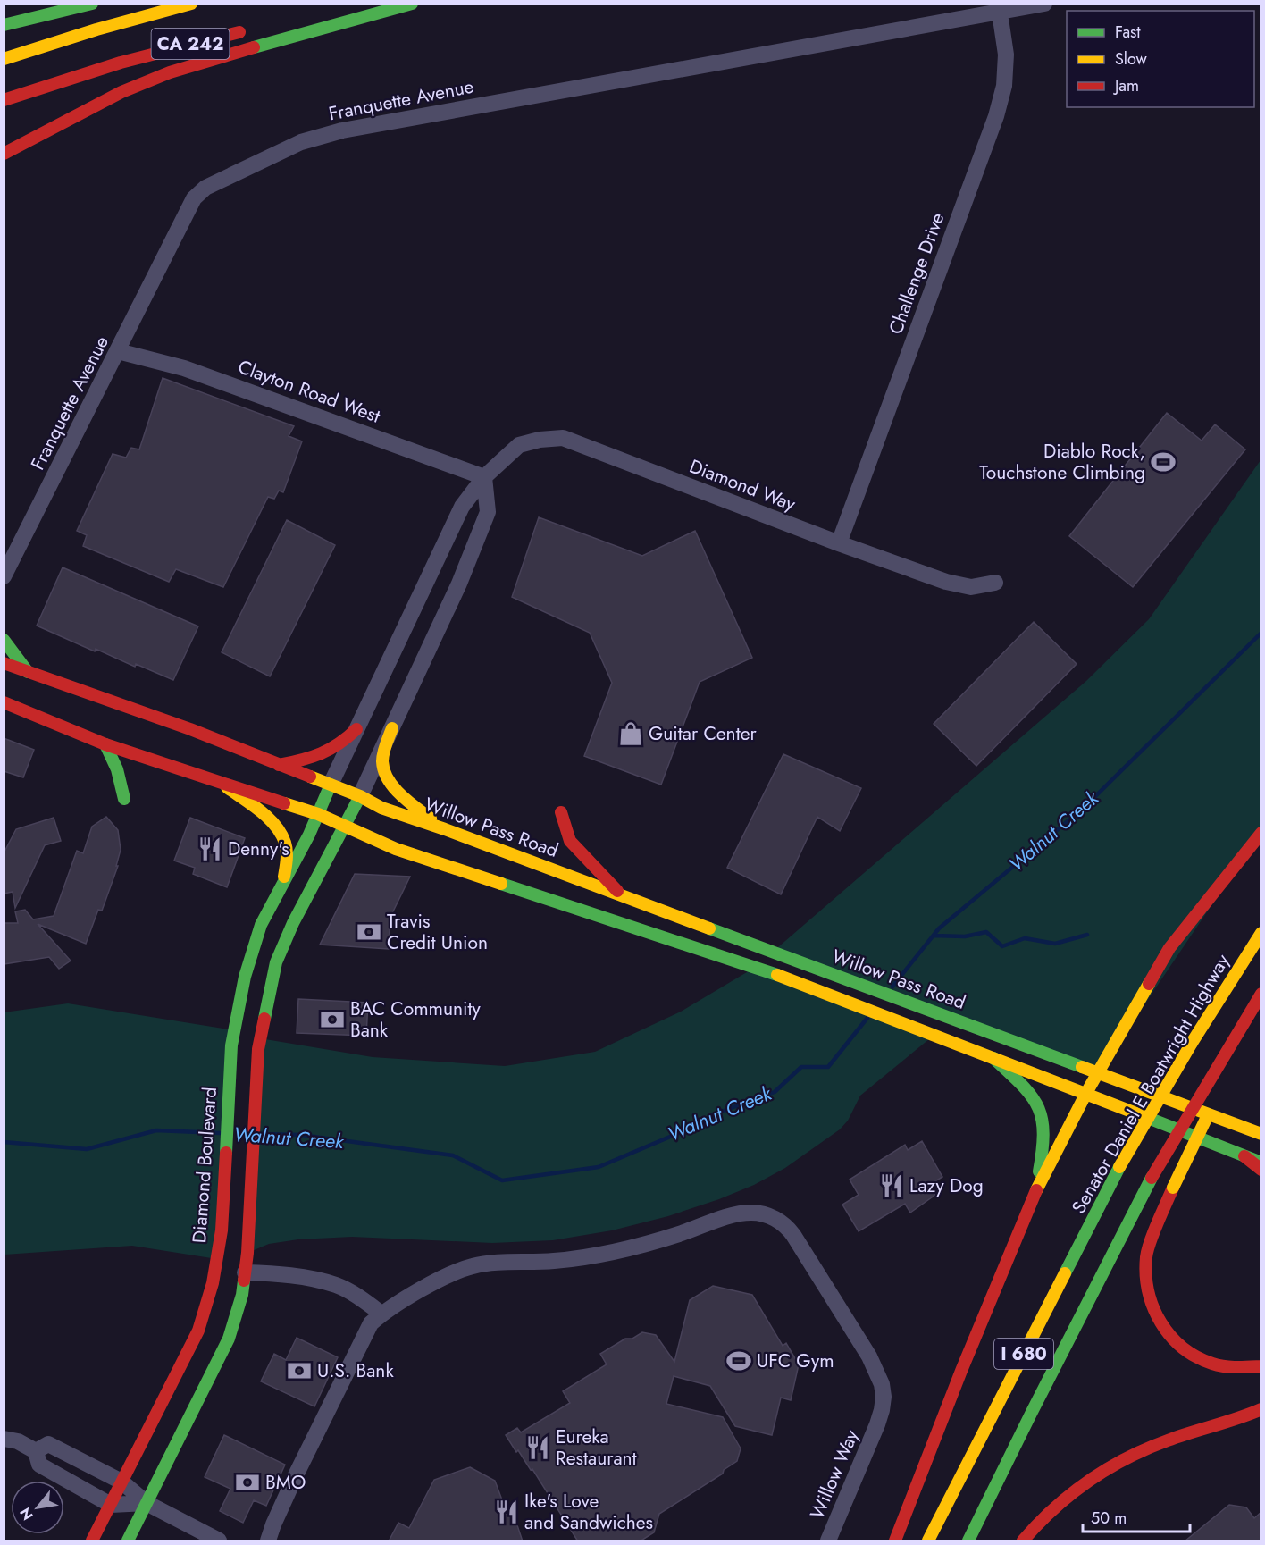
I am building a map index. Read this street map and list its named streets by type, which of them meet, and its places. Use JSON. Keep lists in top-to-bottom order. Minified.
{"streets":{"main road":["CA 242","Willow Pass Road","Senator Daniel E Boatwright Highway","Diamond Boulevard","I 680"],"street":["Franquette Avenue","Challenge Drive","Clayton Road West","Diamond Way","Willow Way"]},"crossings":[["Franquette Avenue","Challenge Drive"],["Franquette Avenue","Clayton Road West"],["Challenge Drive","Diamond Way"],["Clayton Road West","Diamond Way"],["Diamond Way","Willow Pass Road"],["Diamond Way","Diamond Boulevard"],["Willow Pass Road","Diamond Boulevard"]],"water":["Walnut Creek"],"places":{"sports":["Diablo Rock, Touchstone Climbing","UFC Gym"],"shop":["Guitar Center"],"restaurant":["Denny's","Lazy Dog","Eureka Restaurant","Ike's Love and Sandwiches"],"bank":["Travis Credit Union","BAC Community Bank","U.S. Bank","BMO"]},"legend":["Fast","Slow","Jam"],"scale_bar":"50 m","north":"bottom left"}
